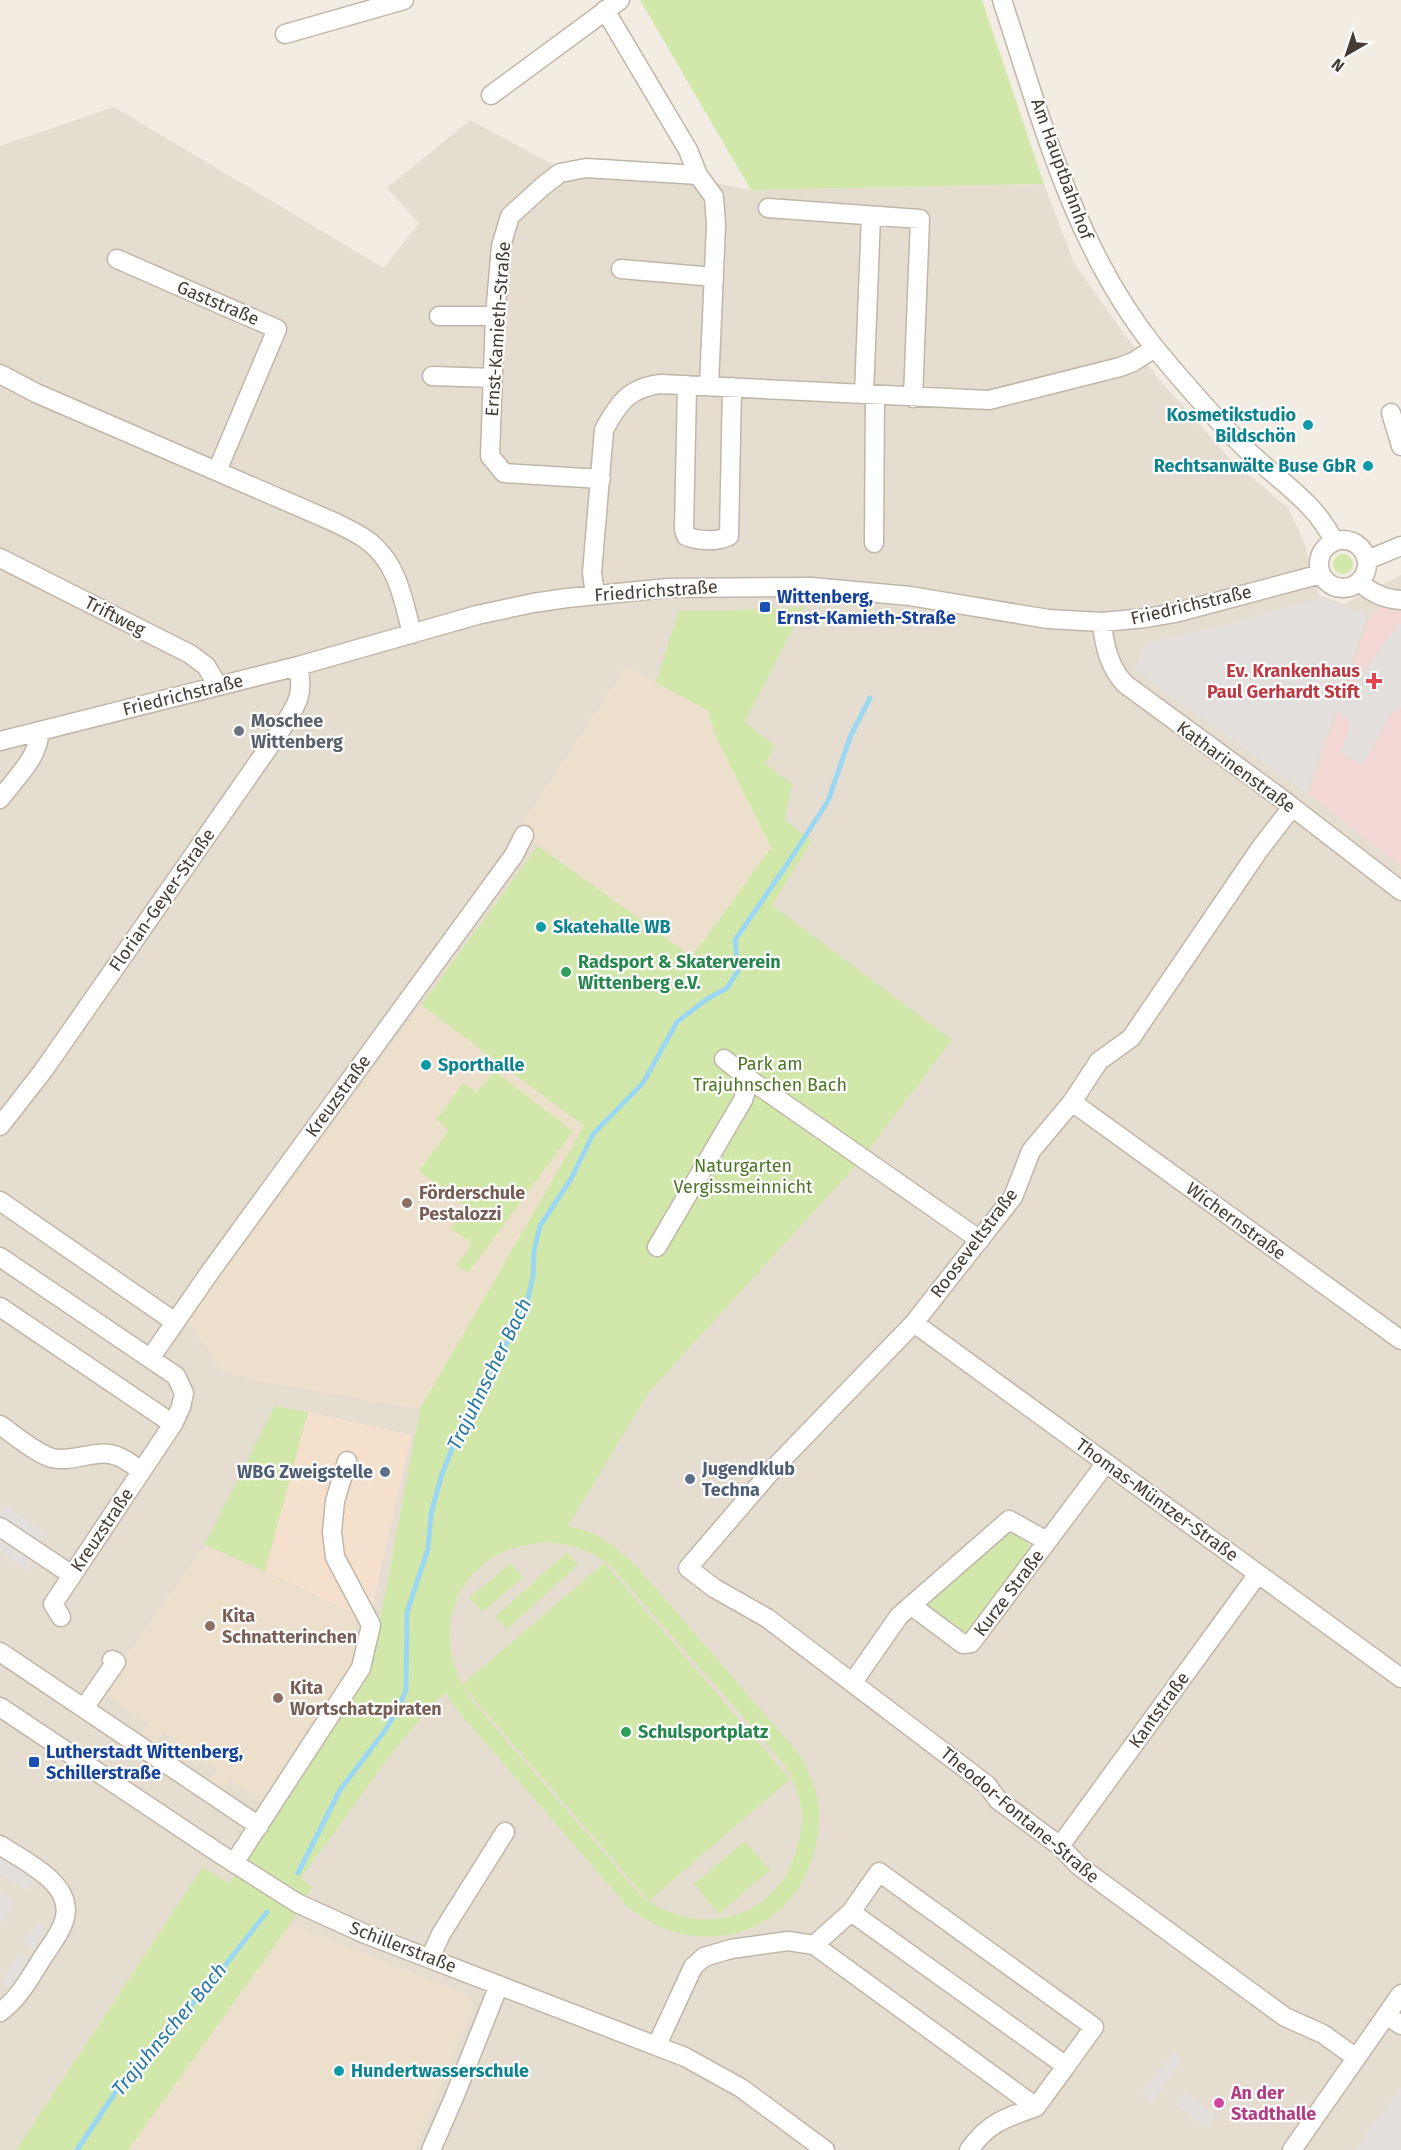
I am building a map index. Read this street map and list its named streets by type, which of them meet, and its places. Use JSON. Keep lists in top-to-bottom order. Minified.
{"streets":{"street":["Am Hauptbahnhof","Gaststraße","Ernst-Kamieth-Straße","Friedrichstraße","Triftweg","Katharinenstraße","Florian-Geyer-Straße","Kreuzstraße","Wichernstraße","Rooseveltstraße","Thomas-Müntzer-Straße","Kurze Straße","Kantstraße","Theodor-Fontane-Straße","Schillerstraße"]},"crossings":[["Am Hauptbahnhof","Friedrichstraße"],["Friedrichstraße","Triftweg"],["Friedrichstraße","Katharinenstraße"],["Friedrichstraße","Florian-Geyer-Straße"],["Katharinenstraße","Rooseveltstraße"],["Wichernstraße","Rooseveltstraße"],["Rooseveltstraße","Thomas-Müntzer-Straße"],["Rooseveltstraße","Theodor-Fontane-Straße"],["Thomas-Müntzer-Straße","Kurze Straße"],["Thomas-Müntzer-Straße","Kantstraße"],["Kurze Straße","Theodor-Fontane-Straße"],["Kantstraße","Theodor-Fontane-Straße"]],"water":["Trajuhnscher Bach"],"parks":["Park am Trajuhnschen Bach","Naturgarten Vergissmeinnicht"],"places":{"other":["Kosmetikstudio Bildschön","Rechtsanwälte Buse GbR","Moschee Wittenberg","Skatehalle WB","Radsport & Skaterverein Wittenberg e.V.","Sporthalle","Förderschule Pestalozzi","WBG Zweigstelle","Jugendklub Techna","Kita Schnatterinchen","Kita Wortschatzpiraten","Schulsportplatz","Hundertwasserschule","An der Stadthalle"],"transit":["Wittenberg, Ernst-Kamieth-Straße","Lutherstadt Wittenberg, Schillerstraße"],"health":["Ev. Krankenhaus Paul Gerhardt Stift"]},"north":"bottom left"}
